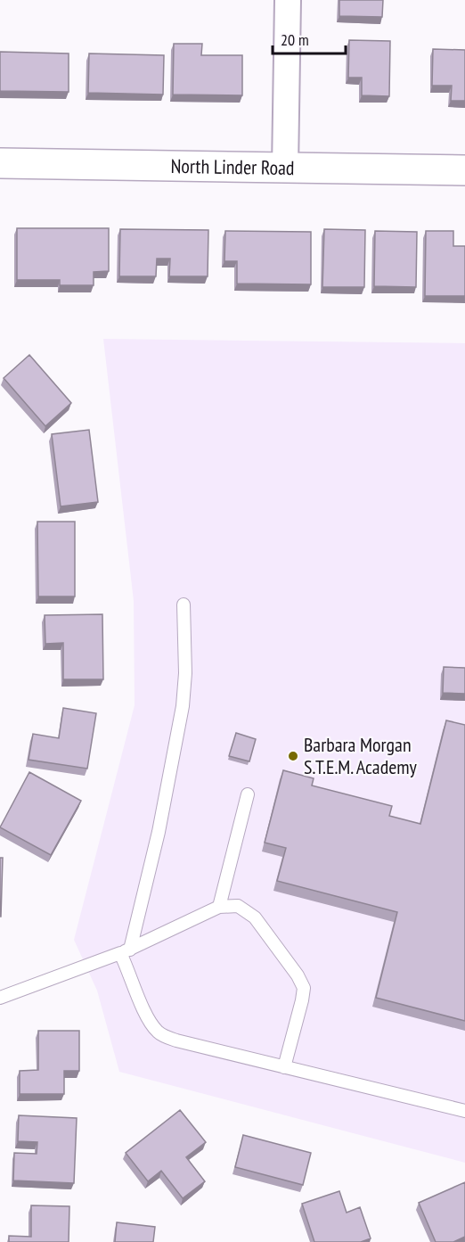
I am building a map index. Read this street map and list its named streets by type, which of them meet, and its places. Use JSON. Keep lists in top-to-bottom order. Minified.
{"streets":{"main road":["North Linder Road"]},"places":["Barbara Morgan S.T.E.M. Academy"],"scale_bar":"20 m"}
